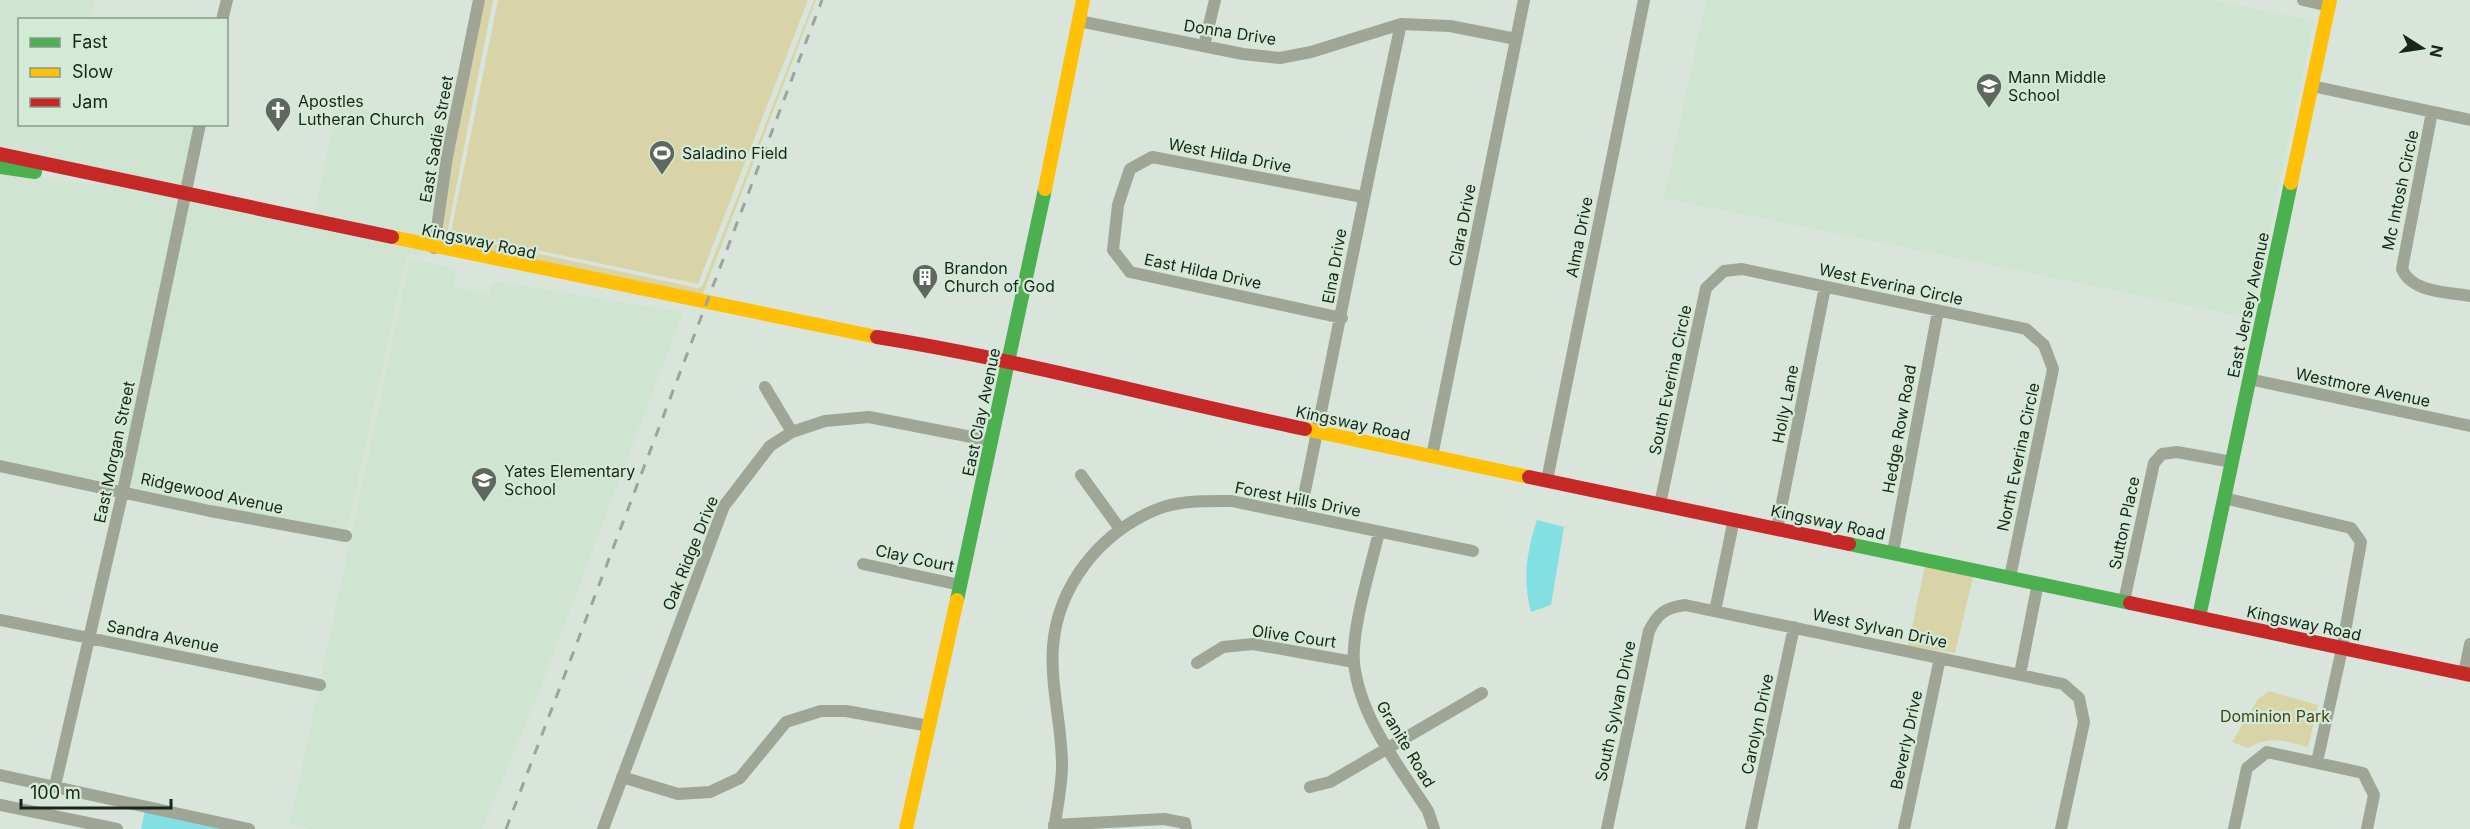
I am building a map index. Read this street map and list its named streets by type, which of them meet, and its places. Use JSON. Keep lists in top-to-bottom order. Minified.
{"streets":{"street":["Donna Drive","East Sadie Street","West Hilda Drive","Mc Intosh Circle","Clara Drive","Alma Drive","Kingsway Road","Elna Drive","East Hilda Drive","West Everina Circle","East Jersey Avenue","South Everina Circle","Westmore Avenue","Holly Lane","East Clay Avenue","Hedge Row Road","East Morgan Street","North Everina Circle","Ridgewood Avenue","Forest Hills Drive","Sutton Place","Oak Ridge Drive","Clay Court","West Sylvan Drive","Sandra Avenue","Olive Court","South Sylvan Drive","Carolyn Drive","Beverly Drive","Granite Road"]},"crossings":[["Donna Drive","Clara Drive"],["Donna Drive","Elna Drive"],["Donna Drive","East Clay Avenue"],["East Sadie Street","Kingsway Road"],["West Hilda Drive","Elna Drive"],["West Hilda Drive","East Hilda Drive"],["Clara Drive","Kingsway Road"],["Alma Drive","Kingsway Road"],["Kingsway Road","Elna Drive"],["Kingsway Road","East Jersey Avenue"],["Kingsway Road","South Everina Circle"],["Kingsway Road","Holly Lane"],["Kingsway Road","East Clay Avenue"],["Kingsway Road","Hedge Row Road"],["Kingsway Road","East Morgan Street"],["Kingsway Road","North Everina Circle"],["Kingsway Road","Sutton Place"],["Elna Drive","East Hilda Drive"],["Elna Drive","Forest Hills Drive"],["West Everina Circle","South Everina Circle"],["West Everina Circle","Holly Lane"],["West Everina Circle","Hedge Row Road"],["West Everina Circle","North Everina Circle"],["East Jersey Avenue","Westmore Avenue"],["East Jersey Avenue","Sutton Place"],["East Clay Avenue","Oak Ridge Drive"],["East Clay Avenue","Clay Court"],["East Morgan Street","Ridgewood Avenue"],["East Morgan Street","Sandra Avenue"],["Forest Hills Drive","Granite Road"],["West Sylvan Drive","South Sylvan Drive"],["West Sylvan Drive","Carolyn Drive"],["West Sylvan Drive","Beverly Drive"],["Olive Court","Granite Road"]],"parks":["Dominion Park"],"places":{"school or university":["Mann Middle School","Yates Elementary School"],"church":["Apostles Lutheran Church"],"sports":["Saladino Field"],"building":["Brandon Church of God"]},"legend":["Fast","Slow","Jam"],"scale_bar":"100 m","north":"right"}
